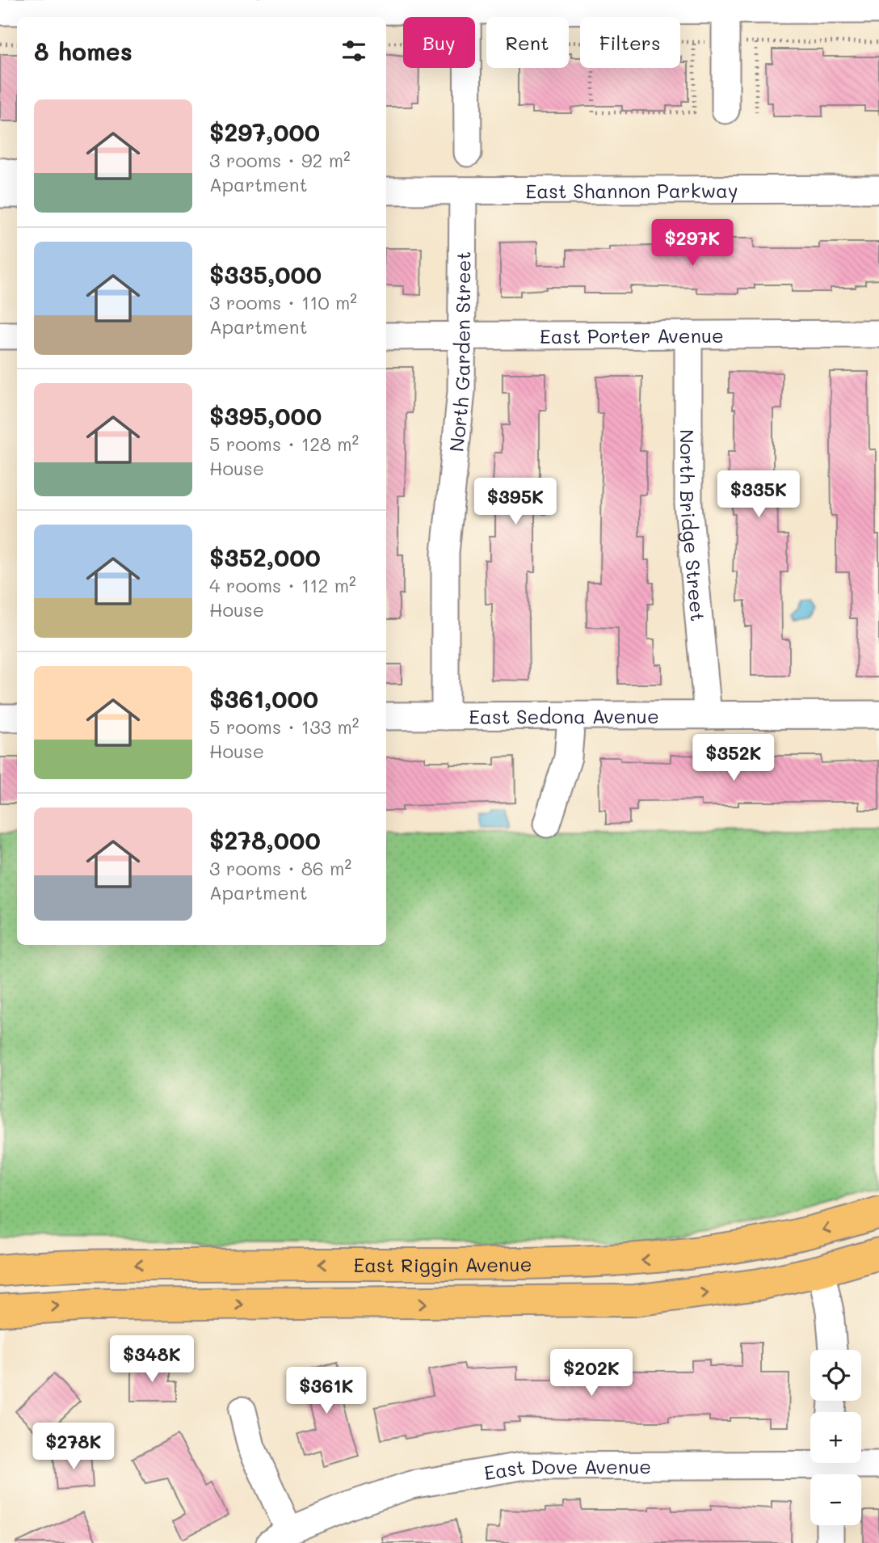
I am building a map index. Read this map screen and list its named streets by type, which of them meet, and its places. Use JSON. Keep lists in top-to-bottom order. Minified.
{"streets":{"main road":["East Riggin Avenue"],"street":["East Shannon Parkway","East Porter Avenue","North Garden Street","North Bridge Street","East Sedona Avenue","East Dove Avenue"]},"crossings":[["East Shannon Parkway","North Garden Street"],["East Porter Avenue","North Garden Street"],["East Porter Avenue","North Bridge Street"],["North Garden Street","East Sedona Avenue"],["North Bridge Street","East Sedona Avenue"]],"page":{"chip":["Buy","Rent","Filters"],"heading":"8 homes","list":[{"name":"$297,000","note":"3 rooms · 92 m² · Apartment"},{"name":"$335,000","note":"3 rooms · 110 m² · Apartment"},{"name":"$395,000","note":"5 rooms · 128 m² · House"},{"name":"$352,000","note":"4 rooms · 112 m² · House"},{"name":"$361,000","note":"5 rooms · 133 m² · House"},{"name":"$278,000","note":"3 rooms · 86 m² · Apartment"}],"price":["$297K","$335K","$395K","$352K","$348K","$202K","$361K","$278K"],"map_buttons":["+","−"]}}
